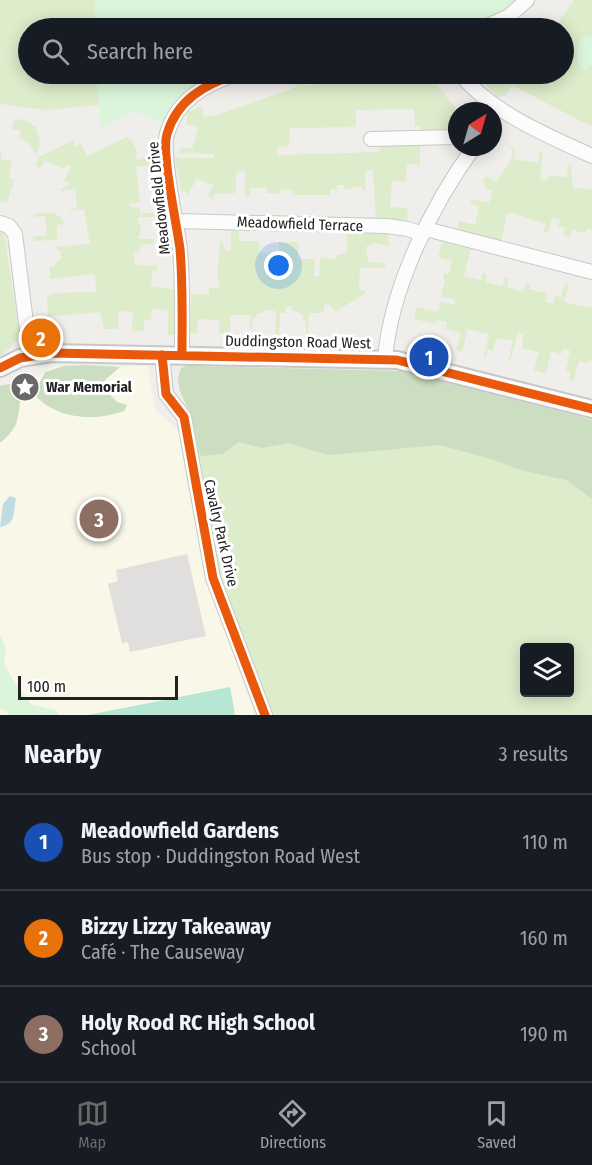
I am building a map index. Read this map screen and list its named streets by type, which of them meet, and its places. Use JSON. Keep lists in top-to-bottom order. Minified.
{"streets":{"street":["Meadowfield Drive","Meadowfield Terrace","Duddingston Road West","Cavalry Park Drive"]},"crossings":[["Meadowfield Drive","Meadowfield Terrace"],["Meadowfield Drive","Duddingston Road West"],["Duddingston Road West","Cavalry Park Drive"]],"places":{"place":["War Memorial"]},"scale_bar":"100 m","north":"top right","page":{"search":"Search here","pins":["2","1","3"],"scale":"100 m","heading":["Nearby","3 results"],"list":[{"mark":"1","name":"Meadowfield Gardens","note":"Bus stop · Duddingston Road West","value":"110 m"},{"mark":"2","name":"Bizzy Lizzy Takeaway","note":"Café · The Causeway","value":"160 m"},{"mark":"3","name":"Holy Rood RC High School","note":"School","value":"190 m"}],"nav":["Map","Directions","Saved"]}}
